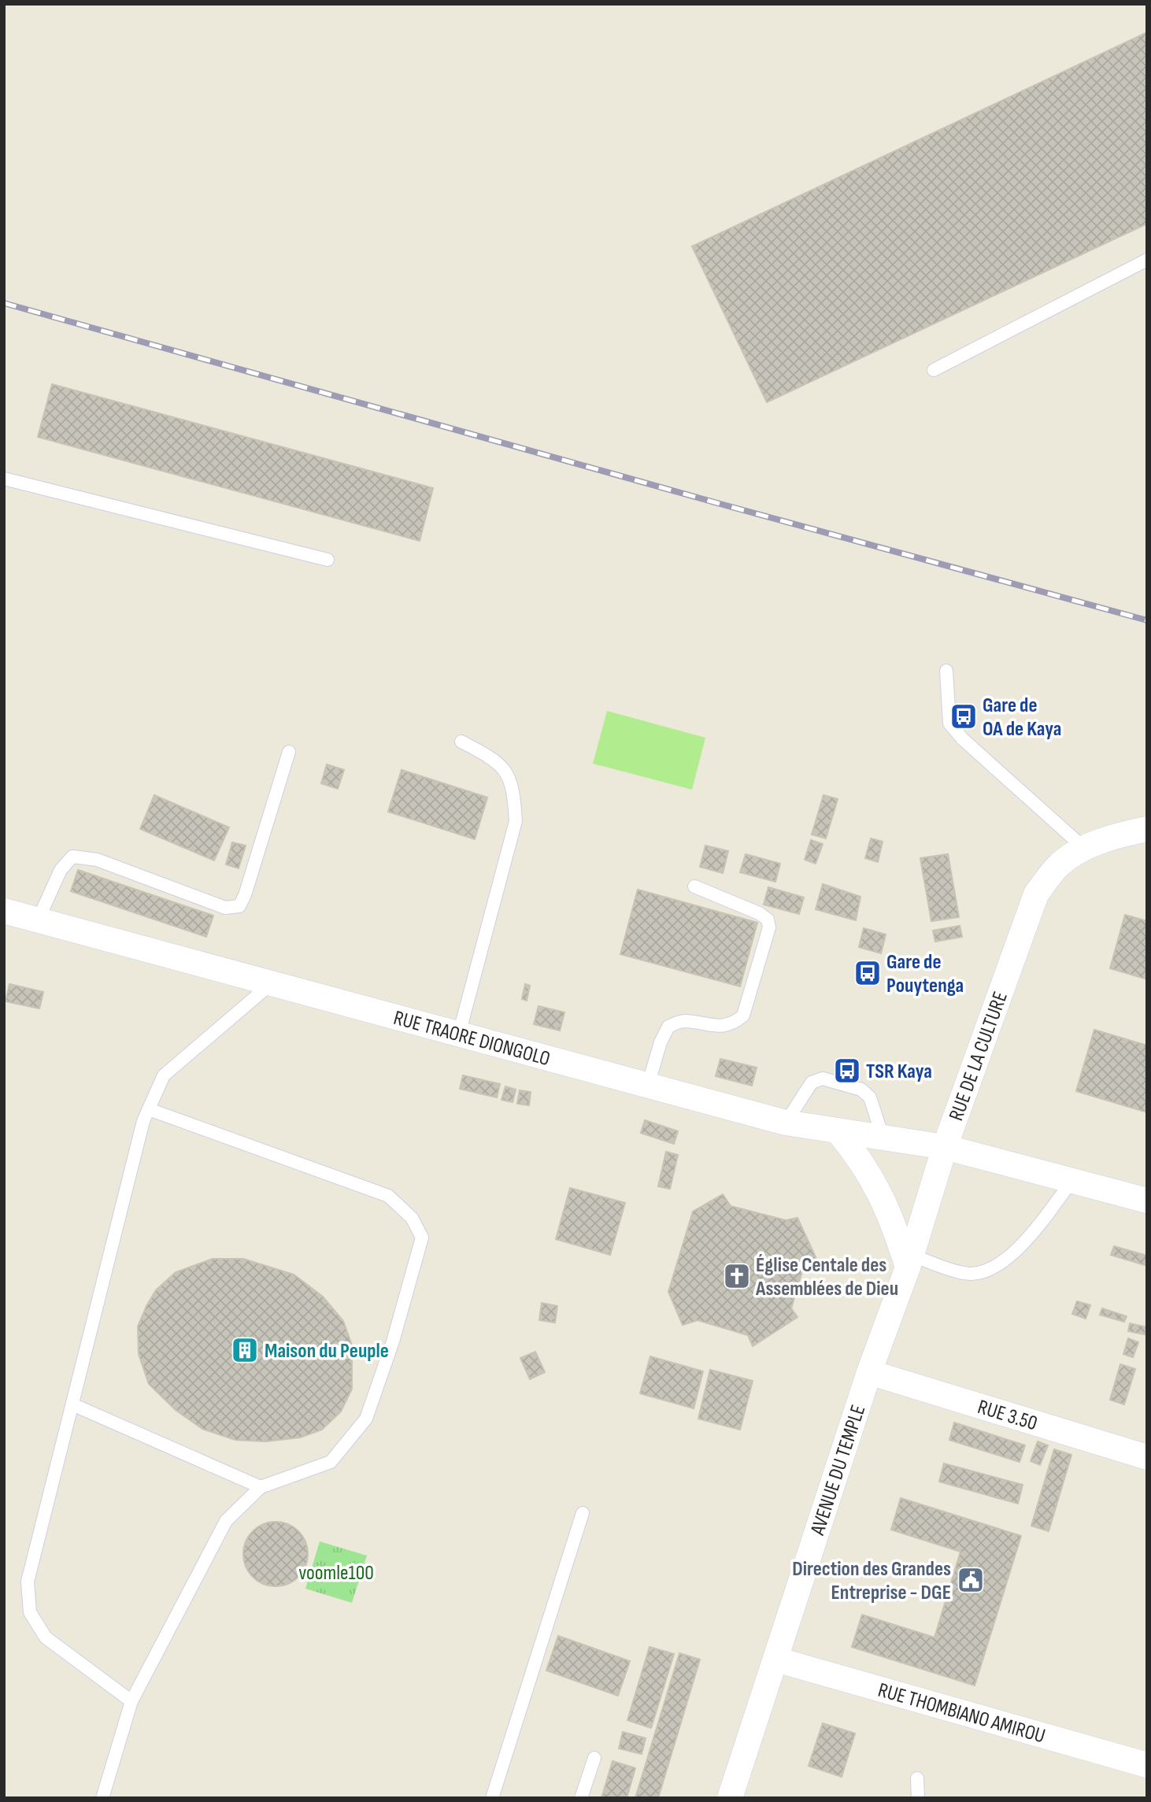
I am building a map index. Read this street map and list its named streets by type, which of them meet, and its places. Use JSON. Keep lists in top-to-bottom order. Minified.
{"streets":{"street":["RUE TRAORE DIONGOLO","RUE DE LA CULTURE","RUE 3.50","AVENUE DU TEMPLE","RUE THOMBIANO AMIROU"]},"crossings":[["RUE TRAORE DIONGOLO","RUE DE LA CULTURE"],["RUE TRAORE DIONGOLO","AVENUE DU TEMPLE"],["RUE DE LA CULTURE","AVENUE DU TEMPLE"],["RUE 3.50","AVENUE DU TEMPLE"],["AVENUE DU TEMPLE","RUE THOMBIANO AMIROU"]],"parks":["voomle100"],"places":{"bus stop":["Gare de OA de Kaya","Gare de Pouytenga","TSR Kaya"],"church":["Église Centale des Assemblées de Dieu"],"building":["Maison du Peuple"],"public building":["Direction des Grandes Entreprise - DGE"]}}
